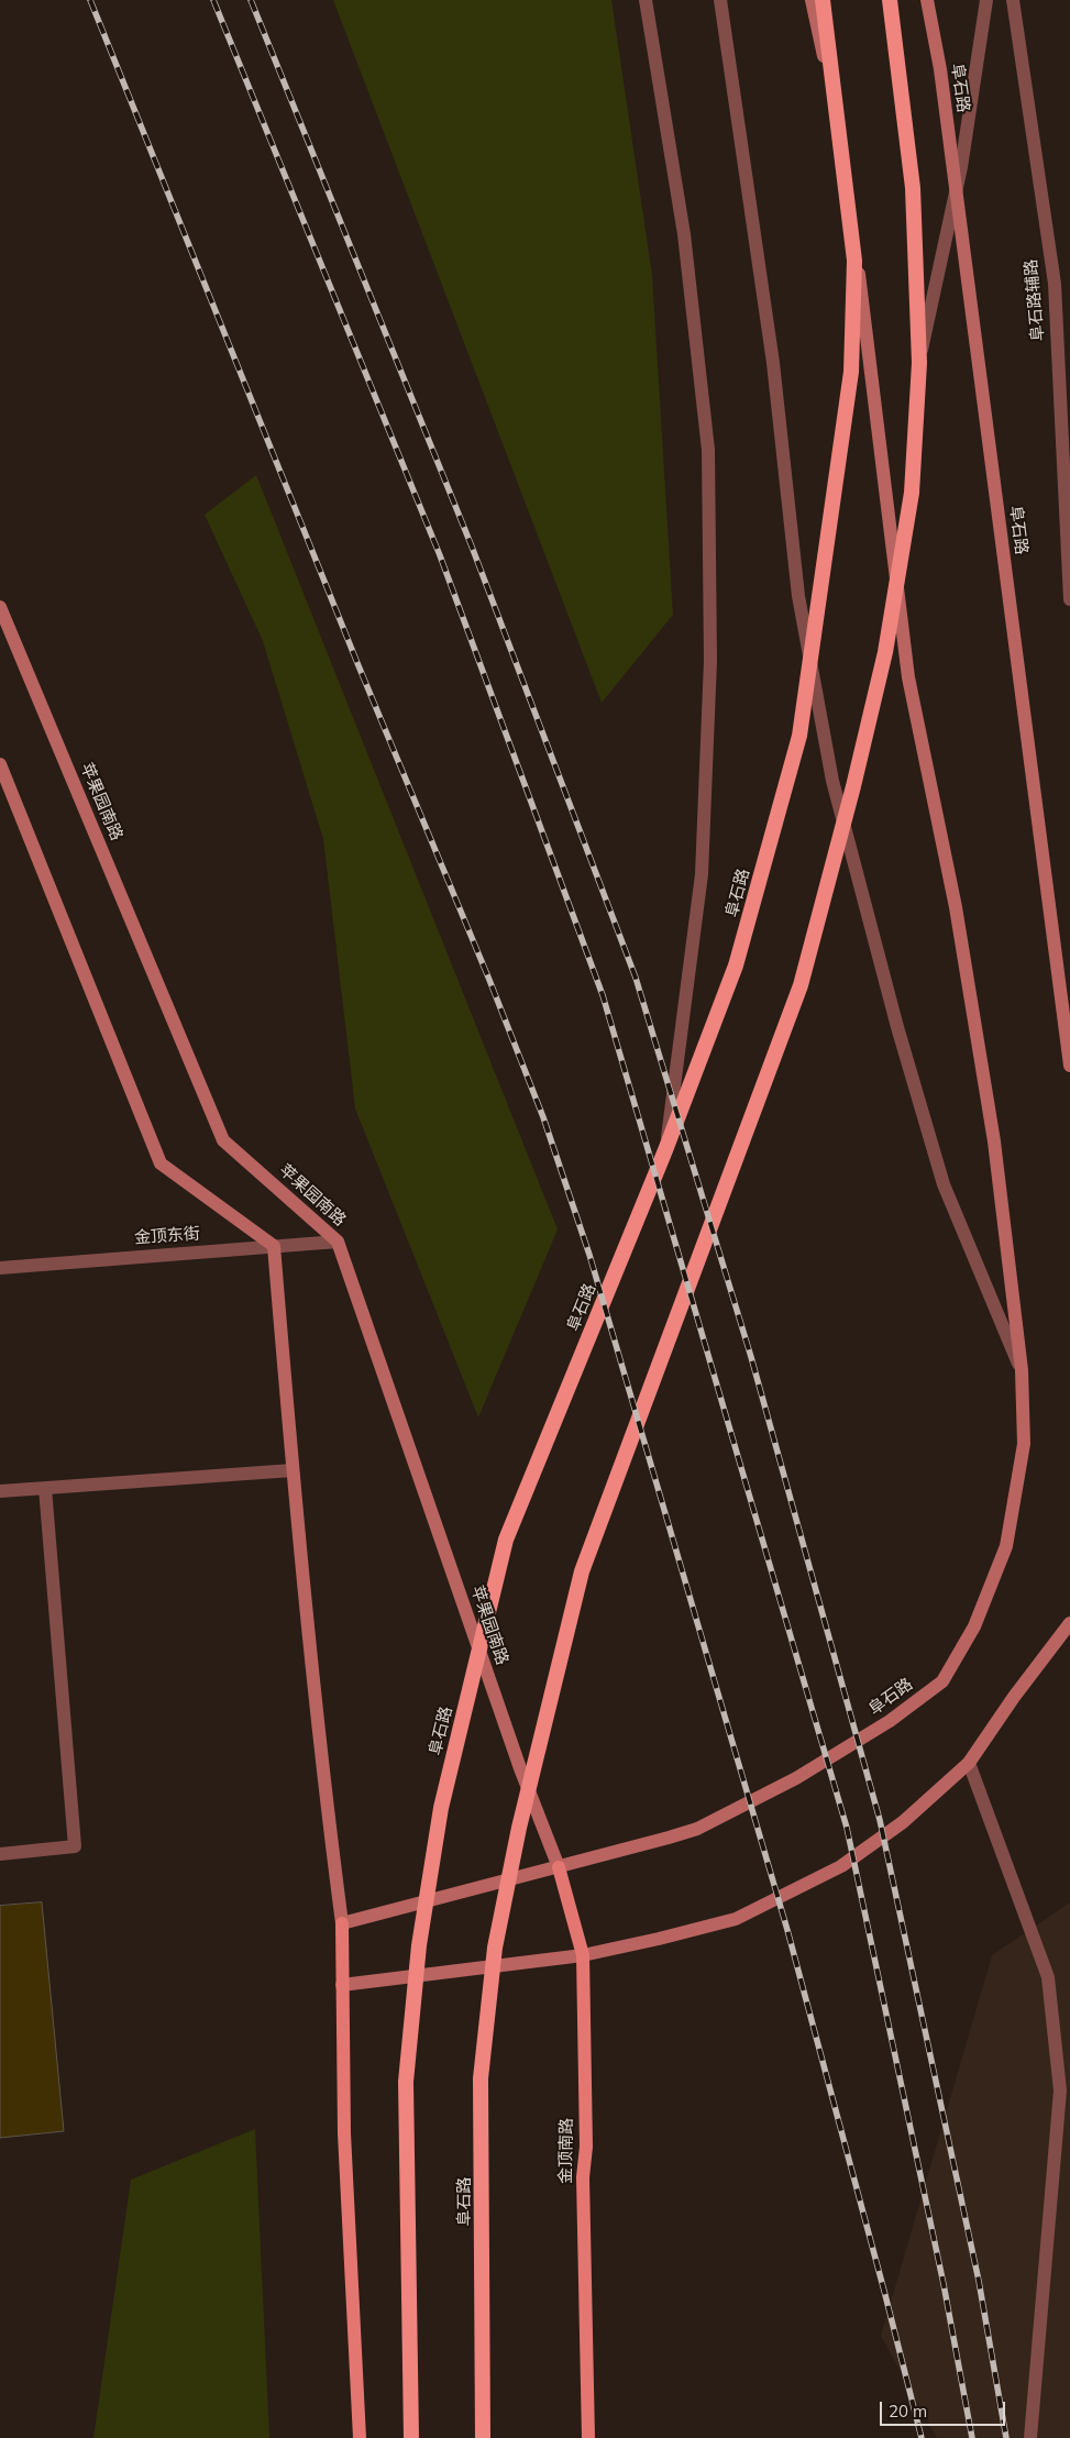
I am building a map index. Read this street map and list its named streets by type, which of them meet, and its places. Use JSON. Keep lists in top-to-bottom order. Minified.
{"streets":{"highway":["阜石路"],"main road":["苹果园南路","金顶南路"],"street":["阜石路辅路","金顶东街"]},"crossings":[["阜石路","苹果园南路"],["阜石路","金顶南路"],["苹果园南路","金顶东街"],["苹果园南路","金顶南路"]],"scale_bar":"20 m"}
